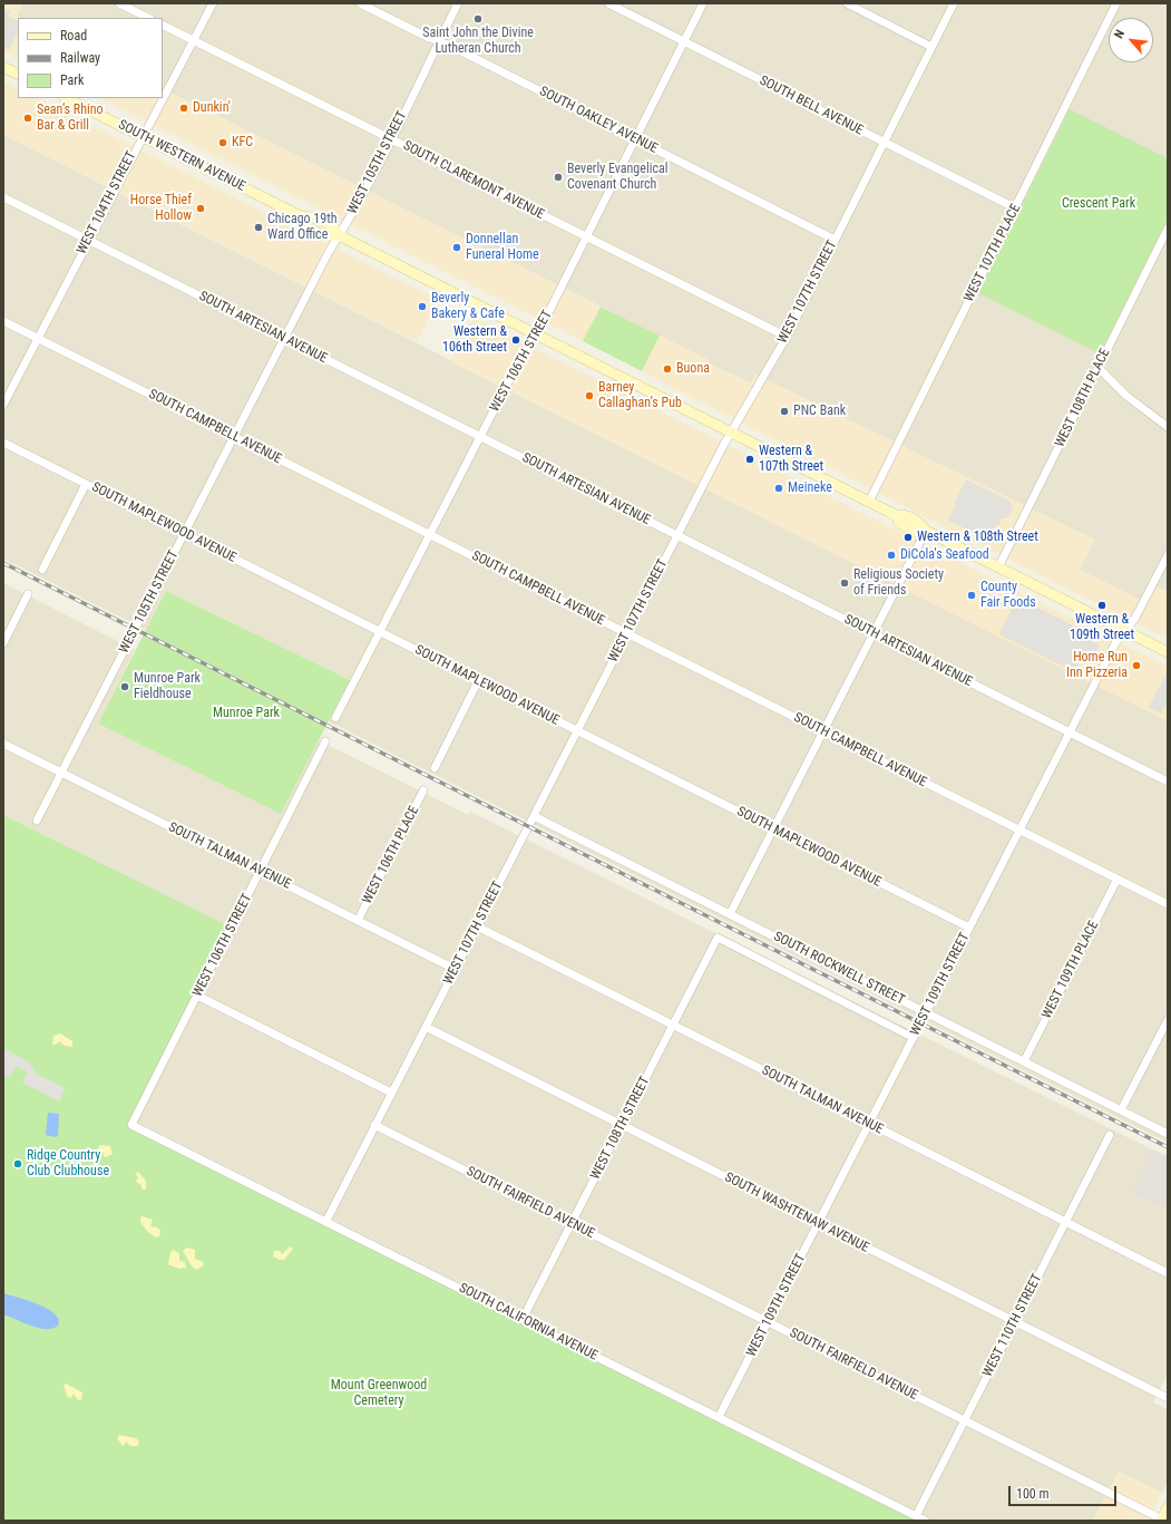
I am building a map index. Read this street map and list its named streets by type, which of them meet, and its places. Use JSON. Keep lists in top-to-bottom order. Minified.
{"streets":{"main road":["SOUTH WESTERN AVENUE"],"street":["SOUTH BELL AVENUE","SOUTH OAKLEY AVENUE","WEST 105TH STREET","SOUTH CLAREMONT AVENUE","WEST 104TH STREET","WEST 107TH PLACE","WEST 107TH STREET","SOUTH ARTESIAN AVENUE","WEST 106TH STREET","WEST 108TH PLACE","SOUTH CAMPBELL AVENUE","SOUTH MAPLEWOOD AVENUE","WEST 106TH PLACE","SOUTH TALMAN AVENUE","SOUTH ROCKWELL STREET","WEST 109TH PLACE","WEST 109TH STREET","WEST 108TH STREET","SOUTH FAIRFIELD AVENUE","SOUTH WASHTENAW AVENUE","SOUTH CALIFORNIA AVENUE","WEST 110TH STREET"]},"crossings":[["SOUTH BELL AVENUE","WEST 107TH PLACE"],["SOUTH BELL AVENUE","WEST 107TH STREET"],["SOUTH BELL AVENUE","WEST 106TH STREET"],["SOUTH OAKLEY AVENUE","WEST 105TH STREET"],["SOUTH OAKLEY AVENUE","WEST 107TH STREET"],["SOUTH OAKLEY AVENUE","WEST 106TH STREET"],["SOUTH WESTERN AVENUE","WEST 105TH STREET"],["SOUTH WESTERN AVENUE","WEST 104TH STREET"],["SOUTH WESTERN AVENUE","WEST 107TH PLACE"],["SOUTH WESTERN AVENUE","WEST 107TH STREET"],["SOUTH WESTERN AVENUE","WEST 106TH STREET"],["SOUTH WESTERN AVENUE","WEST 108TH PLACE"],["SOUTH WESTERN AVENUE","WEST 109TH STREET"],["WEST 105TH STREET","SOUTH CLAREMONT AVENUE"],["WEST 105TH STREET","SOUTH ARTESIAN AVENUE"],["WEST 105TH STREET","SOUTH CAMPBELL AVENUE"],["WEST 105TH STREET","SOUTH MAPLEWOOD AVENUE"],["WEST 105TH STREET","SOUTH TALMAN AVENUE"],["SOUTH CLAREMONT AVENUE","WEST 104TH STREET"],["SOUTH CLAREMONT AVENUE","WEST 107TH STREET"],["SOUTH CLAREMONT AVENUE","WEST 106TH STREET"],["WEST 104TH STREET","SOUTH ARTESIAN AVENUE"],["WEST 104TH STREET","SOUTH CAMPBELL AVENUE"],["WEST 107TH STREET","SOUTH ARTESIAN AVENUE"],["WEST 107TH STREET","SOUTH CAMPBELL AVENUE"],["WEST 107TH STREET","SOUTH MAPLEWOOD AVENUE"],["WEST 107TH STREET","SOUTH TALMAN AVENUE"],["WEST 107TH STREET","SOUTH ROCKWELL STREET"],["WEST 107TH STREET","SOUTH FAIRFIELD AVENUE"],["WEST 107TH STREET","SOUTH WASHTENAW AVENUE"],["WEST 107TH STREET","SOUTH CALIFORNIA AVENUE"],["SOUTH ARTESIAN AVENUE","WEST 106TH STREET"],["SOUTH ARTESIAN AVENUE","WEST 109TH STREET"],["WEST 106TH STREET","SOUTH CAMPBELL AVENUE"],["WEST 106TH STREET","SOUTH MAPLEWOOD AVENUE"],["WEST 106TH STREET","SOUTH TALMAN AVENUE"],["WEST 106TH STREET","SOUTH CALIFORNIA AVENUE"],["SOUTH CAMPBELL AVENUE","WEST 109TH PLACE"],["SOUTH CAMPBELL AVENUE","WEST 109TH STREET"],["SOUTH MAPLEWOOD AVENUE","WEST 109TH STREET"],["WEST 106TH PLACE","SOUTH TALMAN AVENUE"],["SOUTH TALMAN AVENUE","WEST 109TH STREET"],["SOUTH TALMAN AVENUE","WEST 108TH STREET"],["SOUTH TALMAN AVENUE","WEST 110TH STREET"],["SOUTH ROCKWELL STREET","WEST 109TH PLACE"],["SOUTH ROCKWELL STREET","WEST 109TH STREET"],["SOUTH ROCKWELL STREET","WEST 108TH STREET"],["WEST 109TH STREET","SOUTH FAIRFIELD AVENUE"],["WEST 109TH STREET","SOUTH WASHTENAW AVENUE"],["WEST 109TH STREET","SOUTH CALIFORNIA AVENUE"],["WEST 108TH STREET","SOUTH FAIRFIELD AVENUE"],["WEST 108TH STREET","SOUTH WASHTENAW AVENUE"],["WEST 108TH STREET","SOUTH CALIFORNIA AVENUE"],["SOUTH FAIRFIELD AVENUE","WEST 110TH STREET"],["SOUTH WASHTENAW AVENUE","WEST 110TH STREET"],["SOUTH CALIFORNIA AVENUE","WEST 110TH STREET"]],"parks":["Crescent Park","Munroe Park","Mount Greenwood Cemetery"],"places":["Saint John the Divine Lutheran Church","Dunkin'","Sean’s Rhino Bar & Grill","KFC","Beverly Evangelical Covenant Church","Horse Thief Hollow","Chicago 19th Ward Office","Donnellan Funeral Home","Beverly Bakery & Cafe","Western & 106th Street","Buona","Barney Callaghan’s Pub","PNC Bank","Western & 107th Street","Meineke","Western & 108th Street","DiCola's Seafood","Religious Society of Friends","County Fair Foods","Western & 109th Street","Home Run Inn Pizzeria","Munroe Park Fieldhouse","Ridge Country Club Clubhouse"],"legend":["Road","Railway","Park"],"scale_bar":"100 m","north":"top left"}
